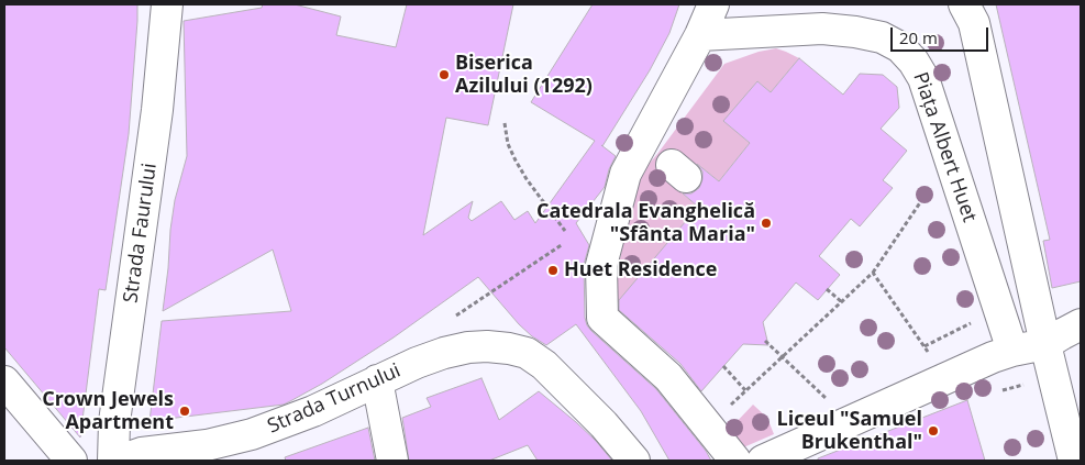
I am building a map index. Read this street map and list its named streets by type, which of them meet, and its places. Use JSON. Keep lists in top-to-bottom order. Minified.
{"streets":{"street":["Piața Albert Huet","Strada Faurului","Strada Turnului"]},"places":["Biserica Azilului (1292)","Catedrala Evanghelică \"Sfânta Maria\"","Huet Residence","Crown Jewels Apartment","Liceul \"Samuel Brukenthal\""],"scale_bar":"20 m"}
